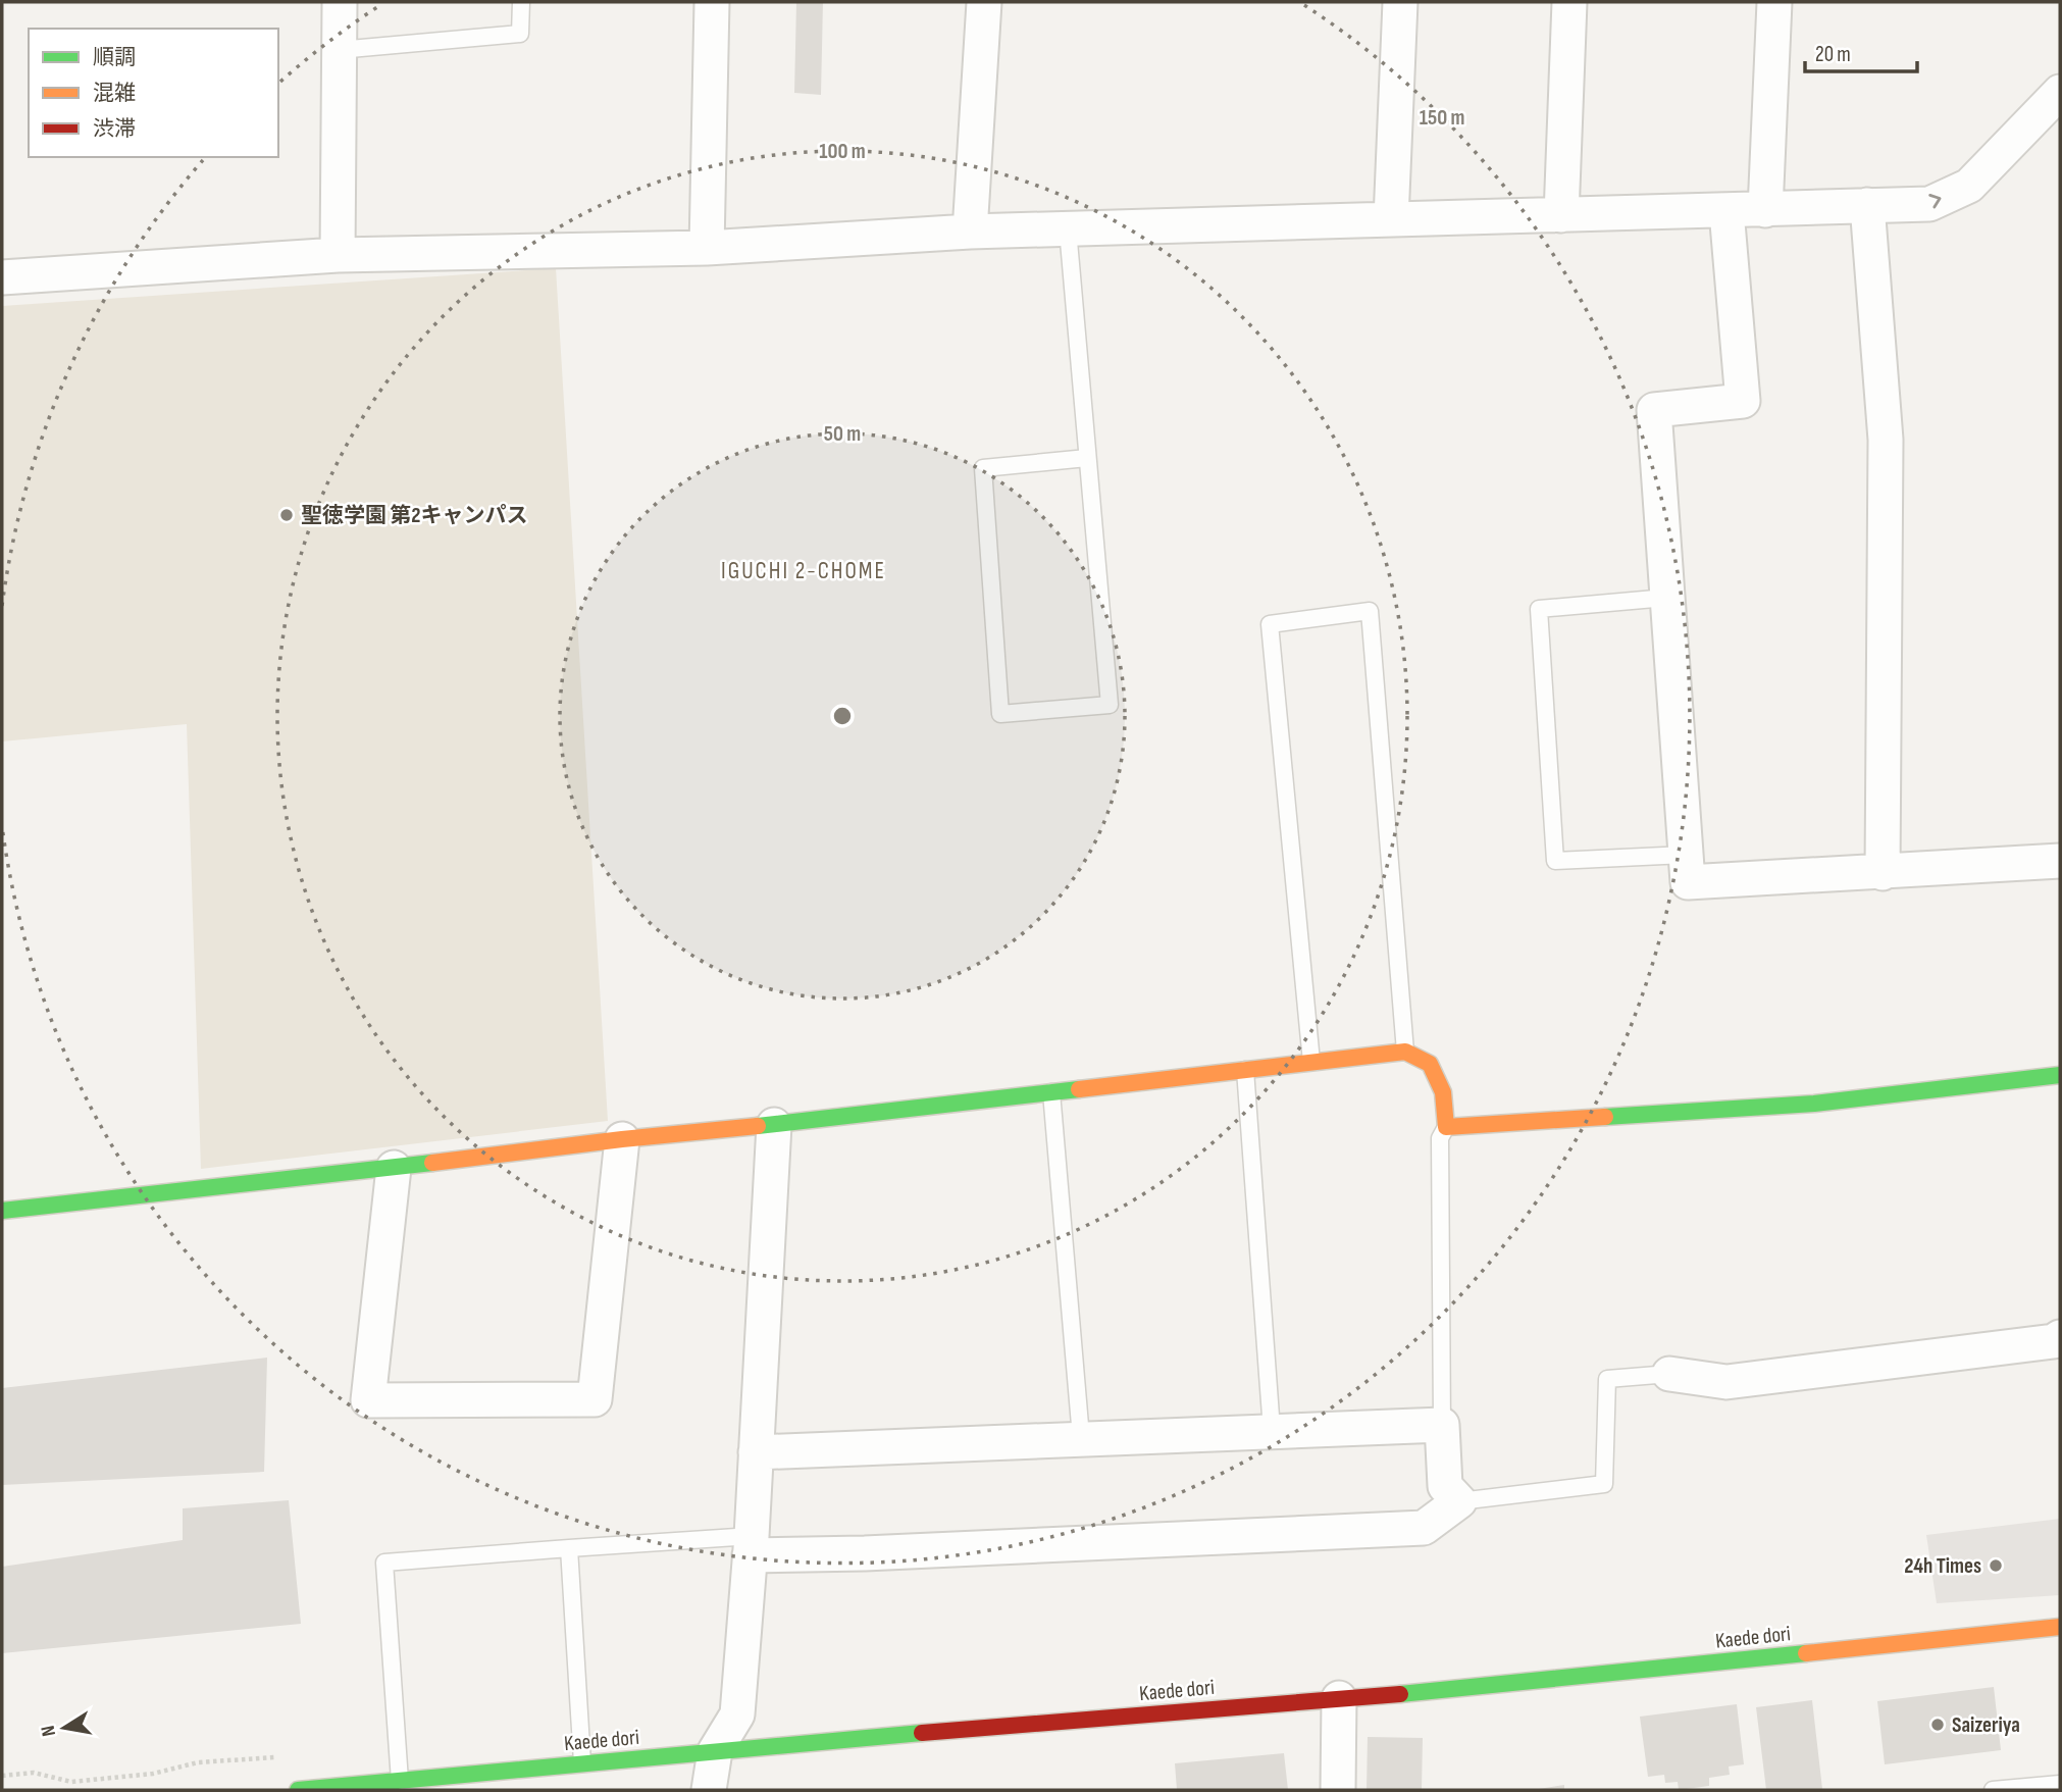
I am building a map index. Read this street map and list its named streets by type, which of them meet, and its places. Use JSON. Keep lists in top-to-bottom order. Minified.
{"streets":{"street":["Kaede dori"]},"districts":["IGUCHI 2-CHOME"],"places":["聖徳学園 第2キャンパス","24h Times","Saizeriya"],"legend":["順調","混雑","渋滞"],"scale_bar":"20 m","north":"left","rings":["150 m","100 m","50 m"]}
